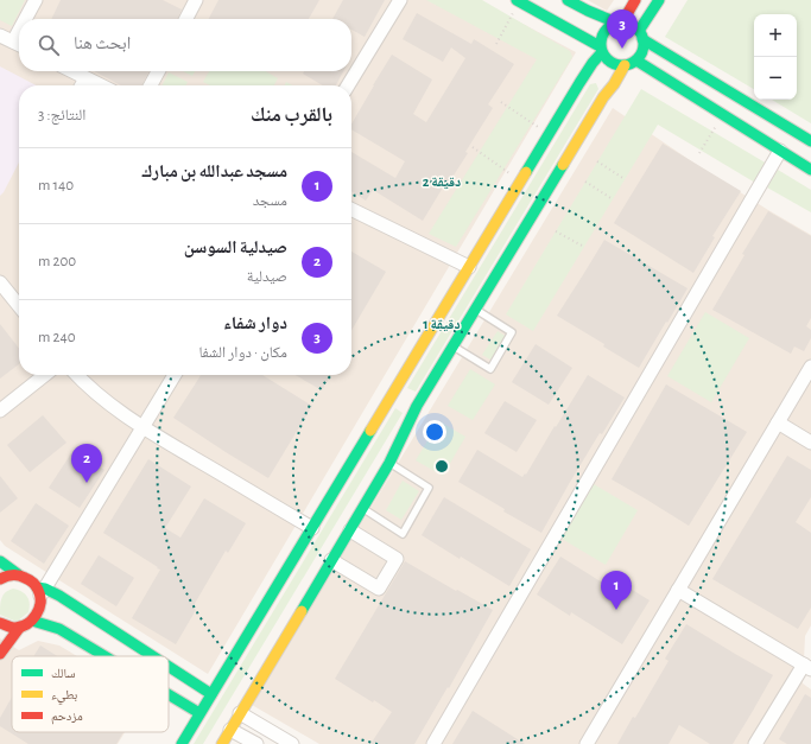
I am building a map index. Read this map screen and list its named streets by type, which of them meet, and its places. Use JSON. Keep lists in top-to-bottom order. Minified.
{"legend":["سالك","بطيء","مزدحم"],"page":{"pins":["3","2","1"],"map_buttons":["+","−"],"search":"ابحث هنا","heading":["بالقرب منك","النتائج: 3"],"list":[{"mark":"1","name":"مسجد عبدالله بن مبارك","note":"مسجد","value":"140 m"},{"mark":"2","name":"صيدلية السوسن","note":"صيدلية","value":"200 m"},{"mark":"3","name":"دوار شفاء","note":"مكان · دوار الشفا","value":"240 m"}]},"rings":["2 دقيقة","1 دقيقة"]}
